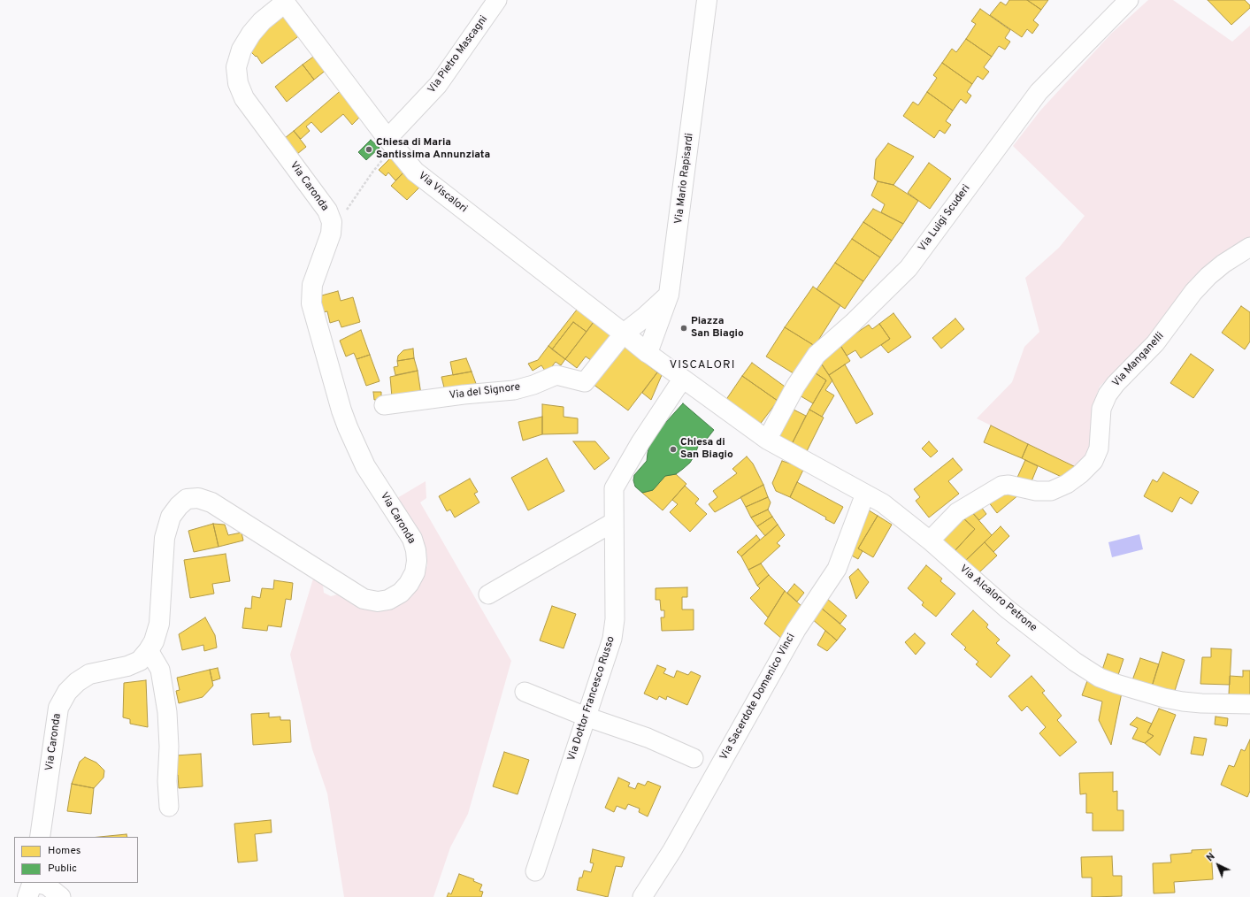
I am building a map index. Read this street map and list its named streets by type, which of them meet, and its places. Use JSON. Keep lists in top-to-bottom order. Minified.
{"streets":{"street":["Via Pietro Mascagni","Via Mario Rapisardi","Via Caronda","Via Viscalori","Via Luigi Scuderi","Via Manganelli","Via del Signore","Via Alcaloro Petrone","Via Sacerdote Domenico Vinci","Via Dottor Francesco Russo"]},"crossings":[["Via Pietro Mascagni","Via Viscalori"],["Via Mario Rapisardi","Via Viscalori"],["Via Mario Rapisardi","Via Alcaloro Petrone"],["Via Caronda","Via Viscalori"],["Via Viscalori","Via del Signore"],["Via Viscalori","Via Alcaloro Petrone"],["Via Luigi Scuderi","Via Alcaloro Petrone"],["Via Manganelli","Via Alcaloro Petrone"],["Via Alcaloro Petrone","Via Sacerdote Domenico Vinci"],["Via Alcaloro Petrone","Via Dottor Francesco Russo"]],"districts":["VISCALORI"],"places":["Chiesa di Maria Santissima Annunziata","Piazza San Biagio","Chiesa di San Biagio"],"legend":["Homes","Public"],"north":"top left"}
